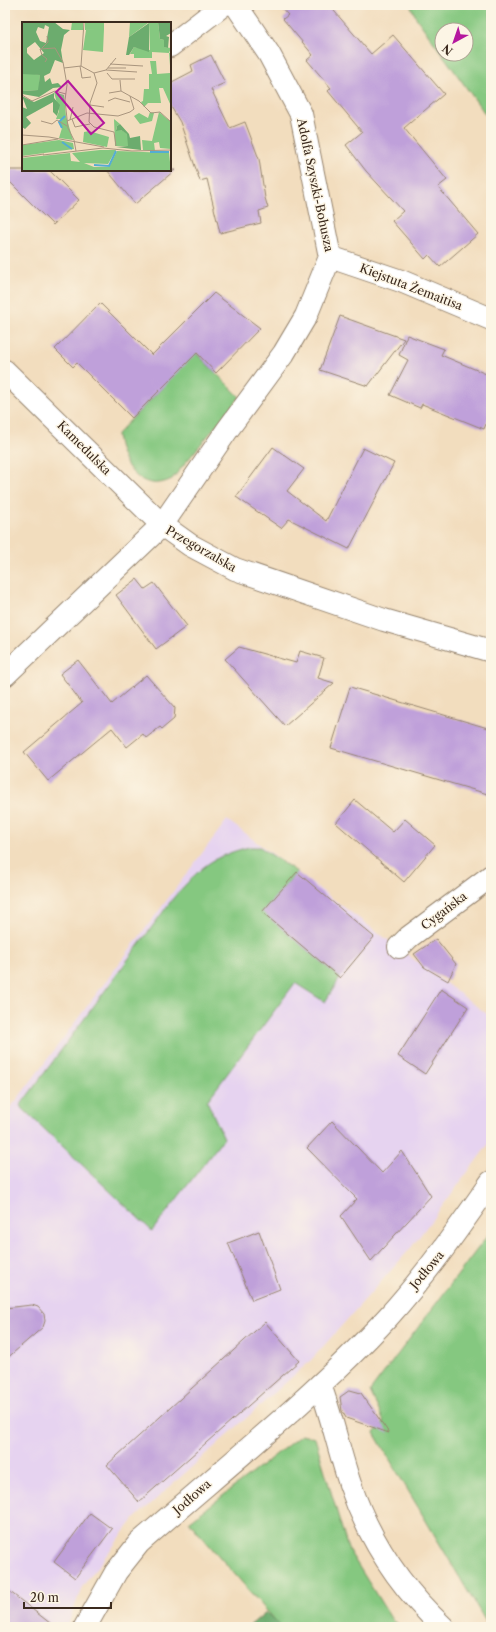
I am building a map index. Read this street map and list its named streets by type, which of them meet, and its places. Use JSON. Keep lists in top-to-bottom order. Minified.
{"streets":{"street":["Adolfa Szyszki-Bohusza","Kiejstuta Żemaitisa","Kamedulska","Przegorzalska","Cygańska","Jodłowa"]},"crossings":[["Adolfa Szyszki-Bohusza","Kiejstuta Żemaitisa"],["Adolfa Szyszki-Bohusza","Kamedulska"],["Adolfa Szyszki-Bohusza","Przegorzalska"],["Kamedulska","Przegorzalska"]],"scale_bar":"20 m","north":"bottom left"}
